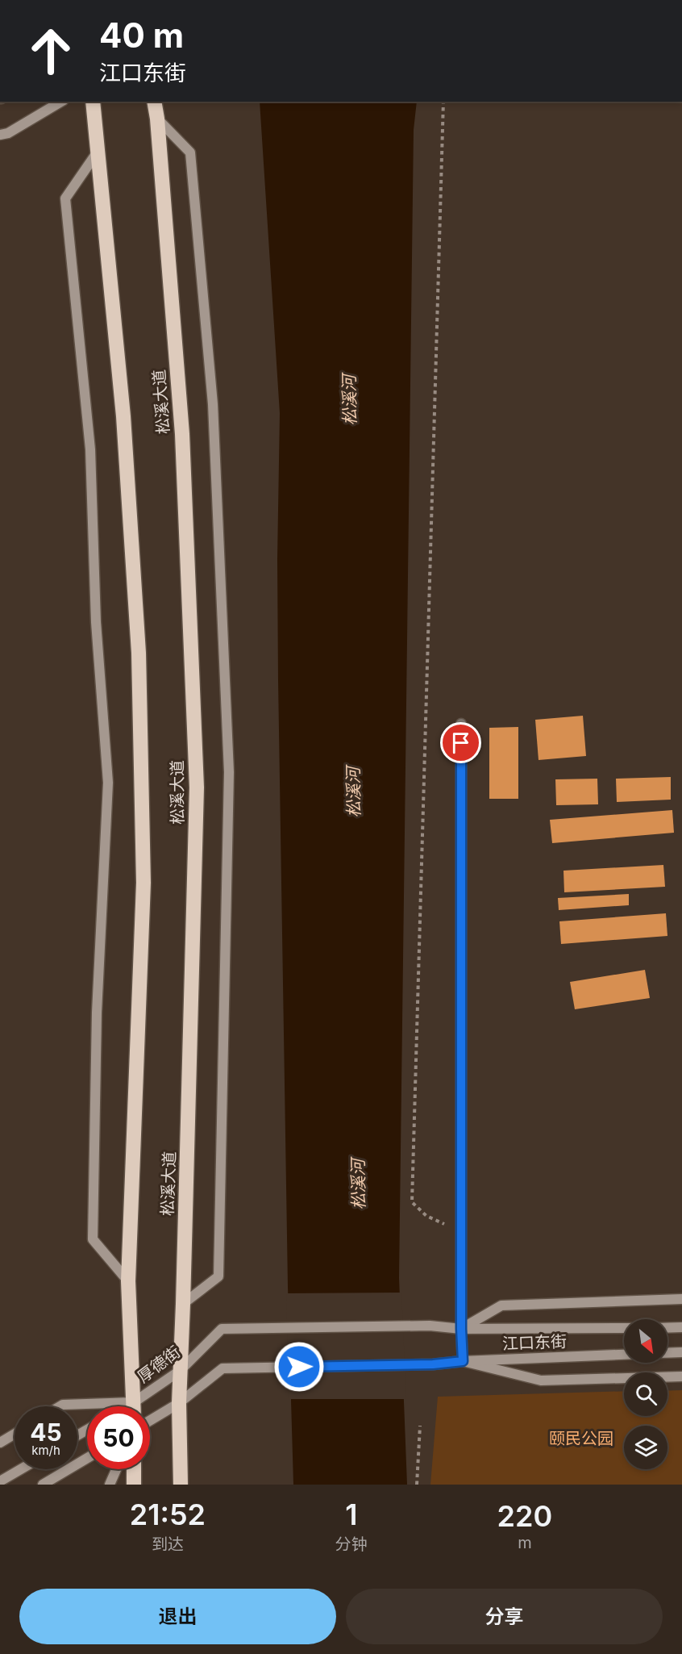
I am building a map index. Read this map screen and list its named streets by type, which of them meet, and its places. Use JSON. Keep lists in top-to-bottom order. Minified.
{"streets":{"highway":["松溪大道"],"main road":["江口东街","厚德街"]},"crossings":[["松溪大道","江口东街"],["松溪大道","厚德街"],["江口东街","厚德街"]],"water":["松溪河"],"parks":["颐民公园"],"north":"bottom right","page":{"turn":["40 m","江口东街"],"speed":"45 km/h","limit":"50","eta":["21:52","到达","1","分钟","220","m"],"buttons":["退出","分享"]}}
